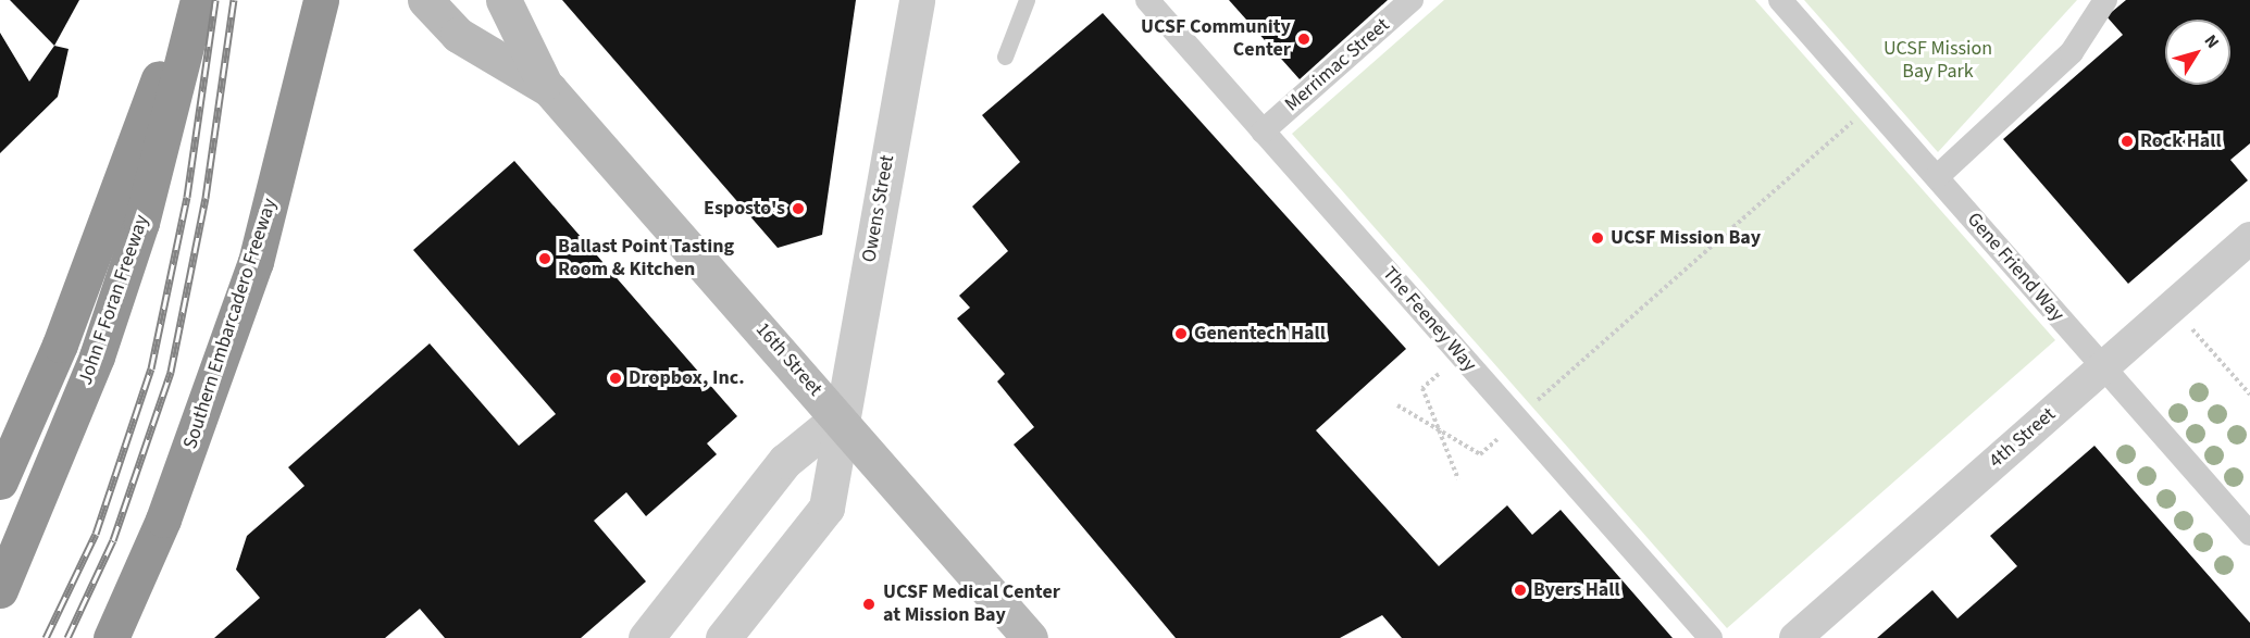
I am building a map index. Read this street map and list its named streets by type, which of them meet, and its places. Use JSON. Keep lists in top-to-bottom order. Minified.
{"streets":{"highway":["John F Foran Freeway","Southern Embarcadero Freeway"],"main road":["16th Street"],"street":["Merrimac Street","Owens Street","Gene Friend Way","The Feeney Way","4th Street"]},"crossings":[["Merrimac Street","The Feeney Way"],["Owens Street","16th Street"],["Gene Friend Way","4th Street"]],"parks":["UCSF Mission Bay Park"],"places":["UCSF Community Center","Rock Hall","Esposto's","UCSF Mission Bay","Ballast Point Tasting Room & Kitchen","Genentech Hall","Dropbox, Inc.","Byers Hall","UCSF Medical Center at Mission Bay"],"north":"top right"}
